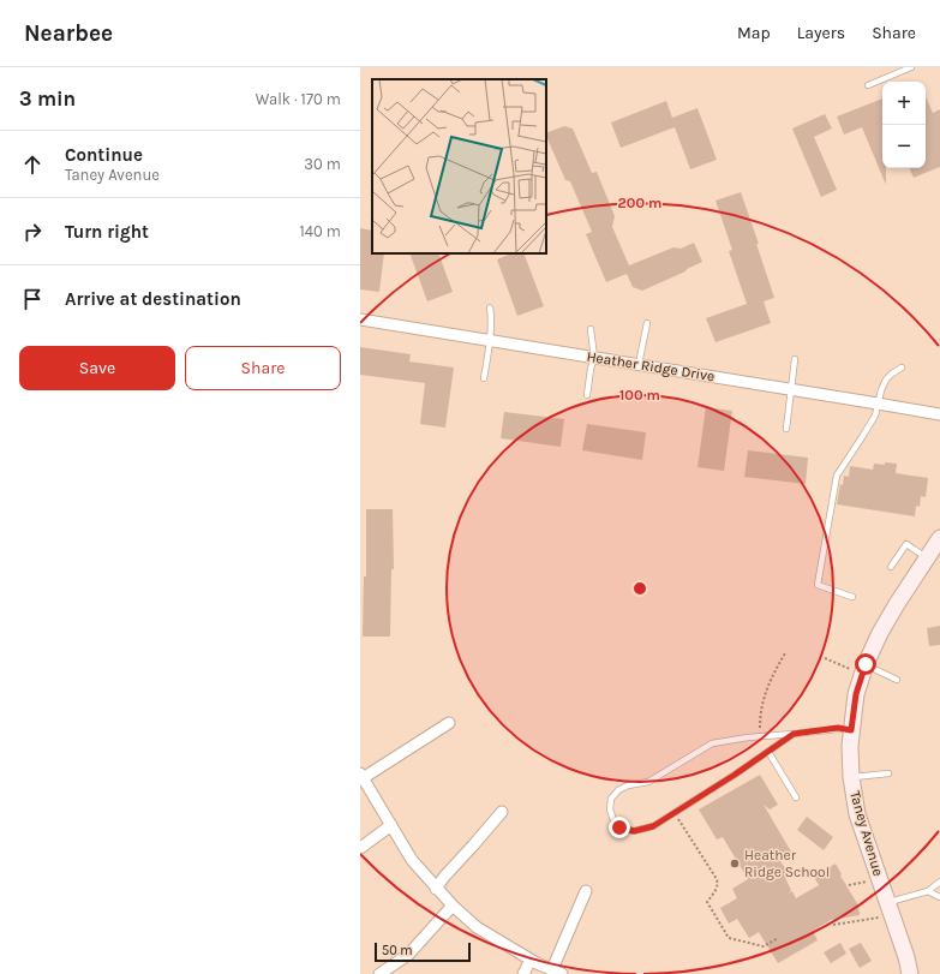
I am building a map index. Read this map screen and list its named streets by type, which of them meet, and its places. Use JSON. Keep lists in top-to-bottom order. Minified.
{"streets":{"street":["Heather Ridge Drive","Taney Avenue"]},"places":["Heather Ridge School"],"scale_bar":"50 m","page":{"header":"Nearbee","nav":["Map","Layers","Share"],"heading":["3 min","Walk · 170 m"],"map_buttons":["+","−"],"list":[["Continue","Taney Avenue","30 m"],["Turn right","140 m"],"Arrive at destination"],"buttons":["Save","Share"],"scale":"50 m"},"rings":["200 m","100 m"]}
